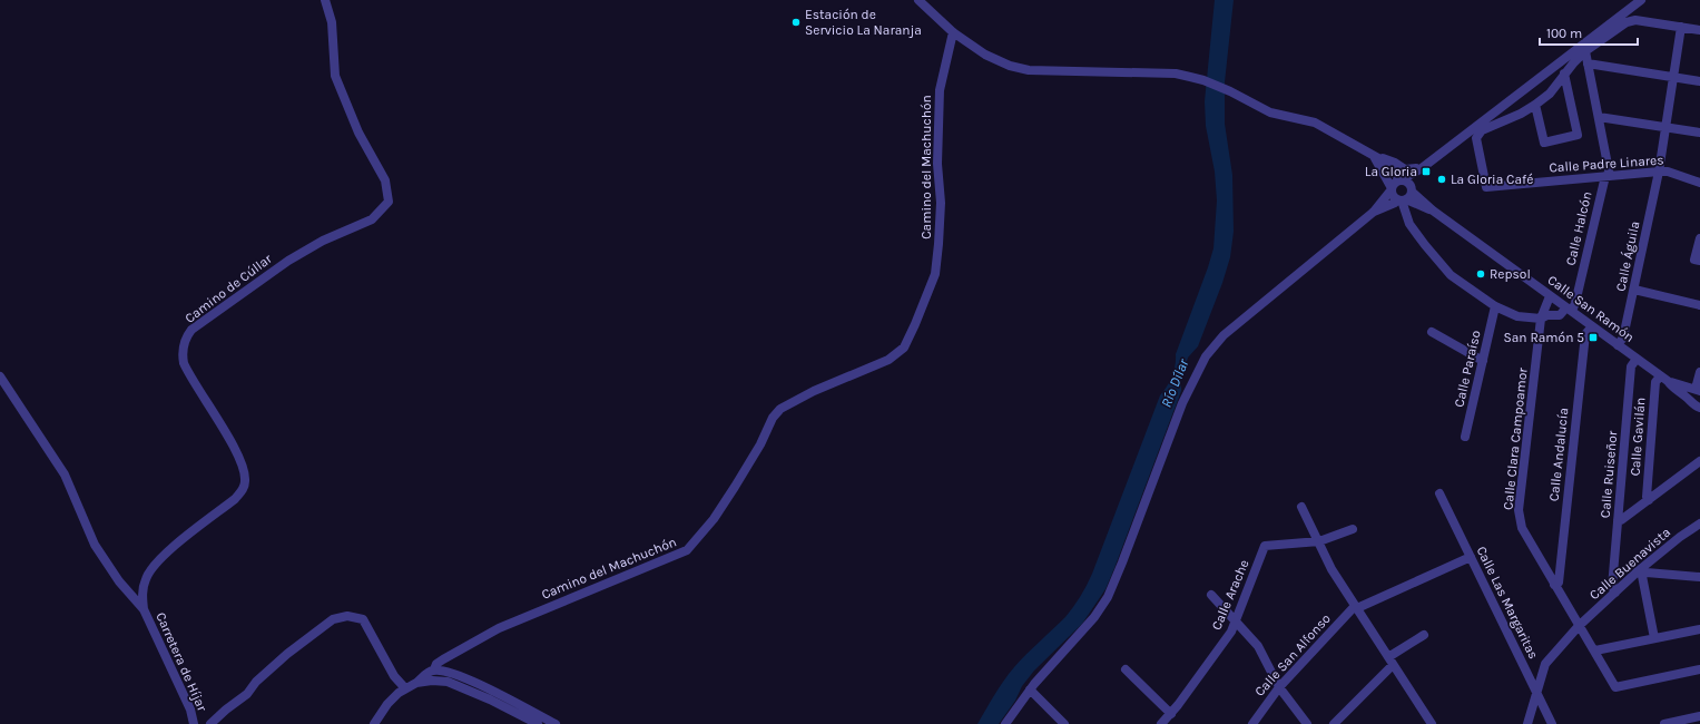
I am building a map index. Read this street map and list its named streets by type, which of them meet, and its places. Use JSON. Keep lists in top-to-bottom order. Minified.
{"streets":{"street":["Calle Padre Linares","Camino del Machuchón","Calle Halcón","Calle Águila","Camino de Cúllar","Calle San Ramón","Calle Paraíso","Calle Gavilán","Calle Clara Campoamor","Calle Andalucía","Calle Ruiseñor","Calle Buenavista","Calle Arache","Calle Las Margaritas","Calle San Alfonso","Carretera de Híjar"]},"crossings":[["Calle Padre Linares","Calle Halcón"],["Calle Padre Linares","Calle Águila"],["Calle Halcón","Calle San Ramón"],["Calle Águila","Calle San Ramón"],["Camino de Cúllar","Carretera de Híjar"],["Calle San Ramón","Calle Gavilán"],["Calle San Ramón","Calle Clara Campoamor"],["Calle San Ramón","Calle Andalucía"],["Calle San Ramón","Calle Ruiseñor"],["Calle Clara Campoamor","Calle Andalucía"],["Calle Clara Campoamor","Calle Buenavista"],["Calle Ruiseñor","Calle Buenavista"],["Calle Buenavista","Calle Las Margaritas"],["Calle Las Margaritas","Calle San Alfonso"]],"water":["Río Dílar"],"places":{"other":["Estación de Servicio La Naranja","La Gloria Café","Repsol"],"transit":["La Gloria","San Ramón 5"]},"scale_bar":"100 m"}
